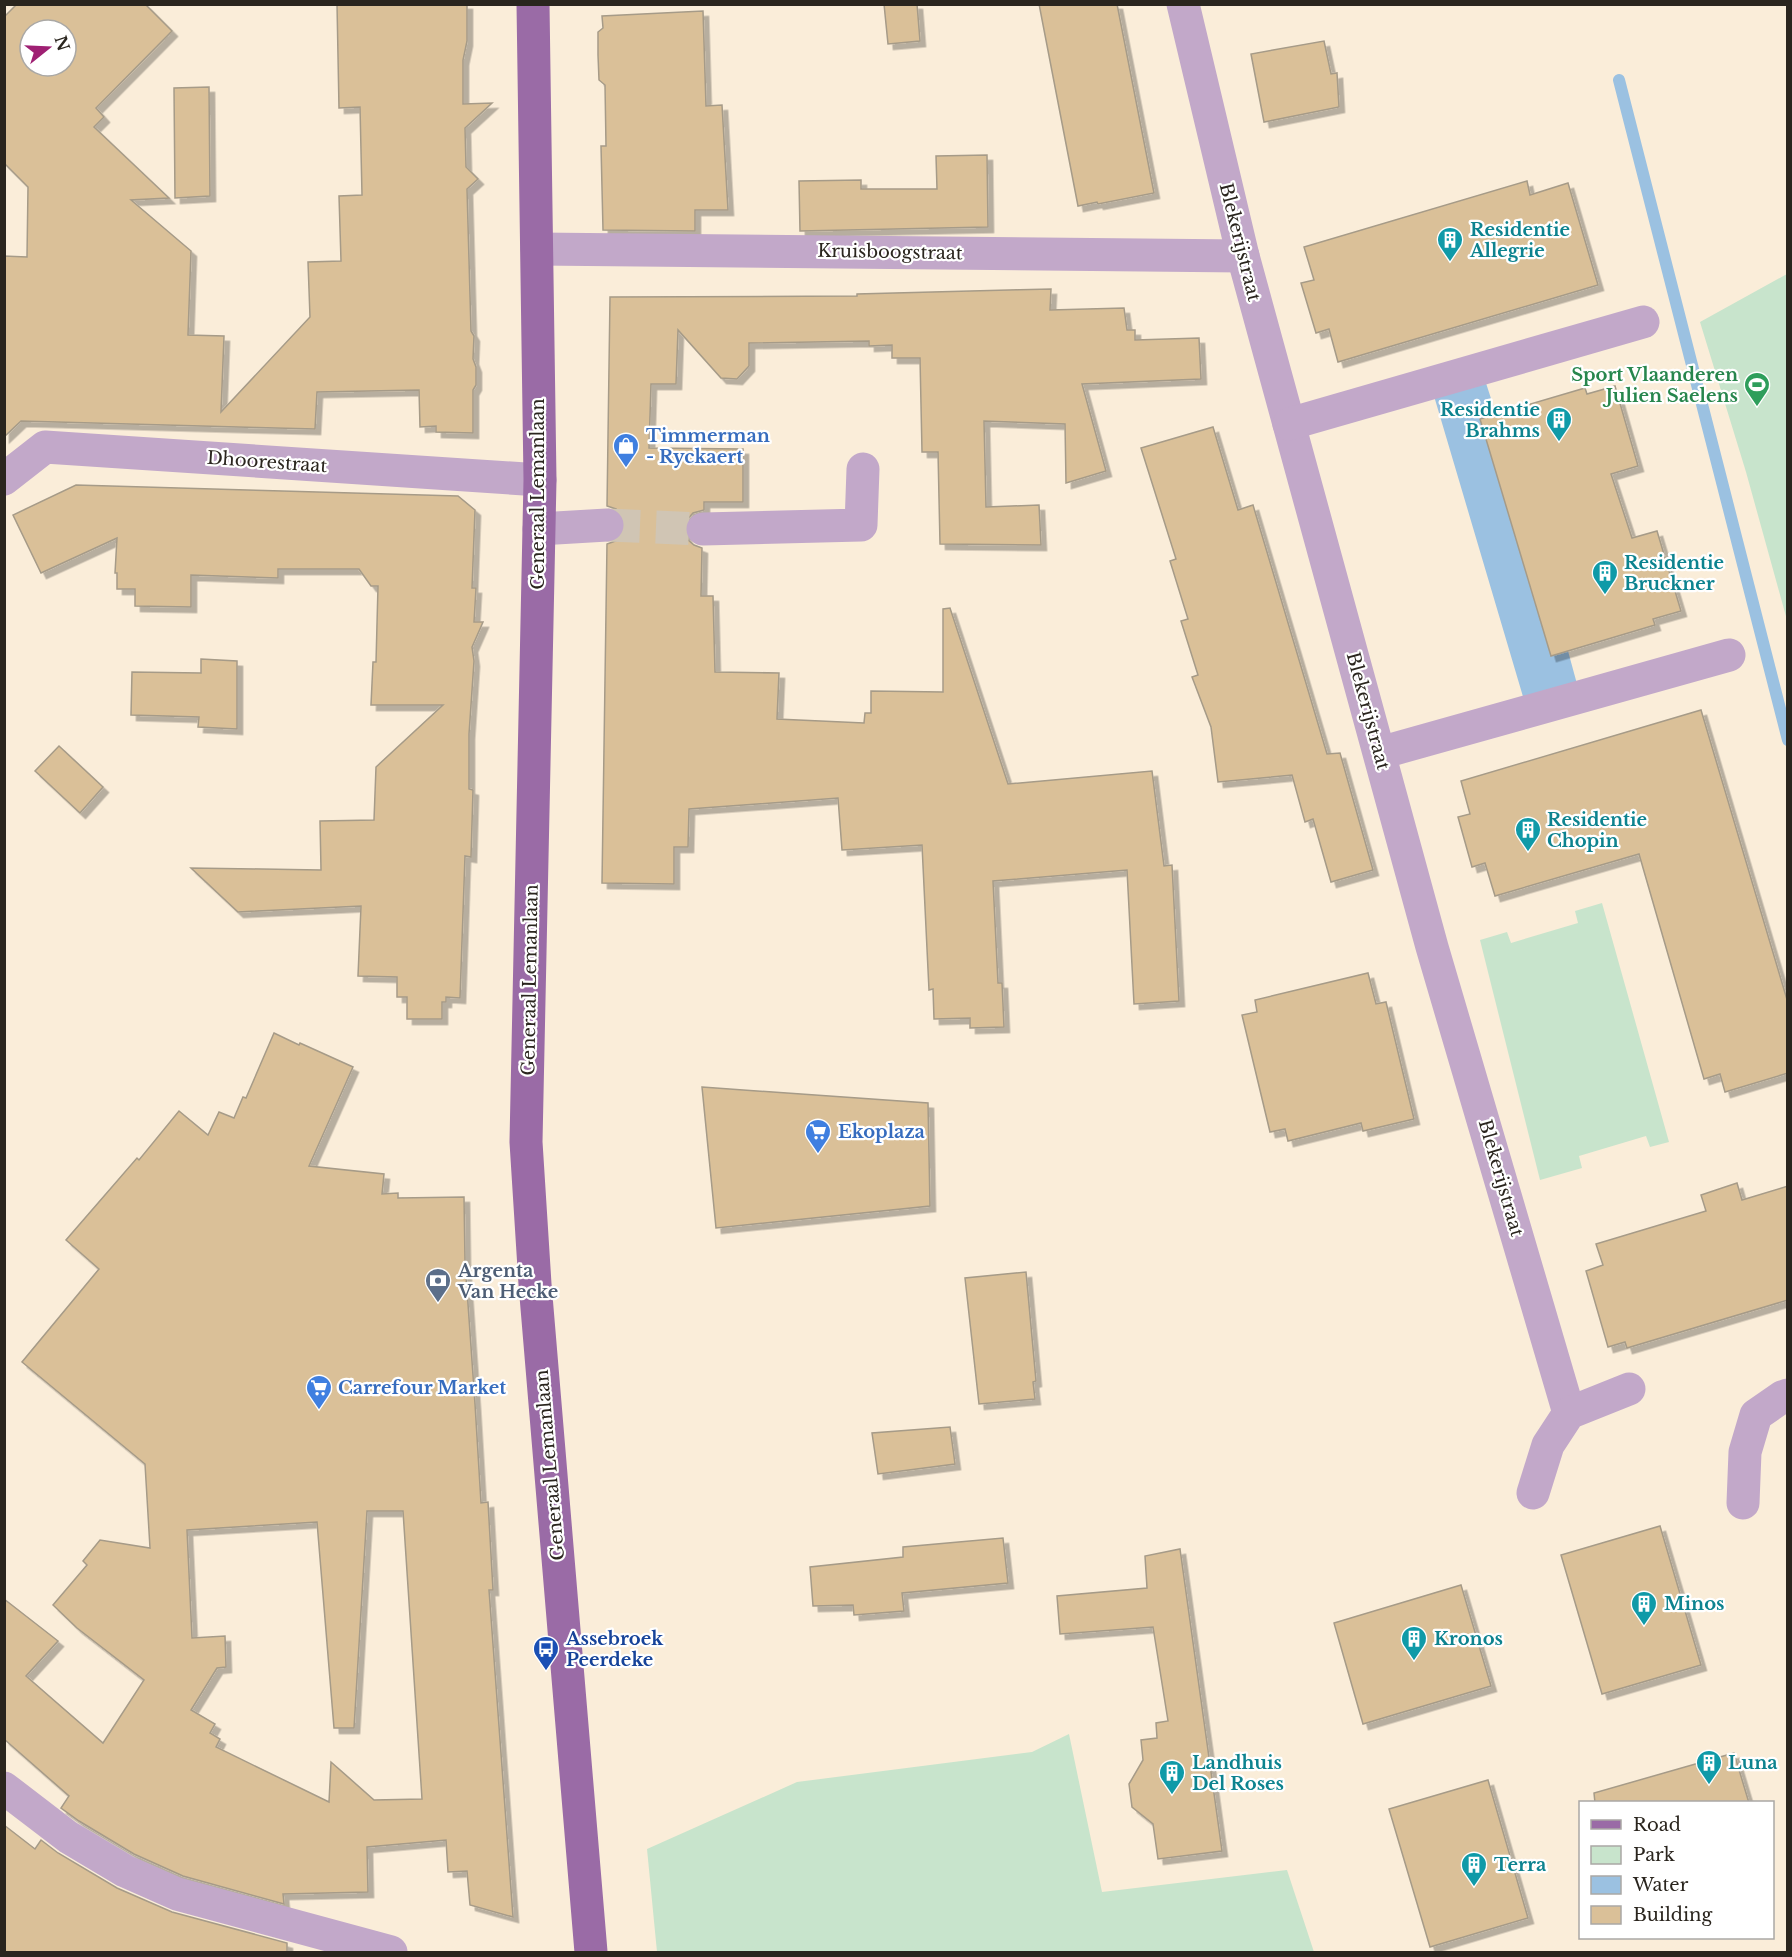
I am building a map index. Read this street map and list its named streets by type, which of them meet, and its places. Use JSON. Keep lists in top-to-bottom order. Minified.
{"streets":{"main road":["Generaal Lemanlaan"],"street":["Blekerijstraat","Kruisboogstraat","Dhoorestraat"]},"crossings":[["Blekerijstraat","Kruisboogstraat"],["Kruisboogstraat","Generaal Lemanlaan"],["Dhoorestraat","Generaal Lemanlaan"]],"places":{"building":["Residentie Allegrie","Residentie Brahms","Residentie Bruckner","Residentie Chopin","Minos","Kronos","Luna","Landhuis Del Roses","Terra"],"sports":["Sport Vlaanderen Julien Saelens"],"shop":["Timmerman - Ryckaert"],"supermarket":["Ekoplaza","Carrefour Market"],"bank":["Argenta Van Hecke"],"bus stop":["Assebroek Peerdeke"]},"legend":["Road","Park","Water","Building"],"north":"right"}
